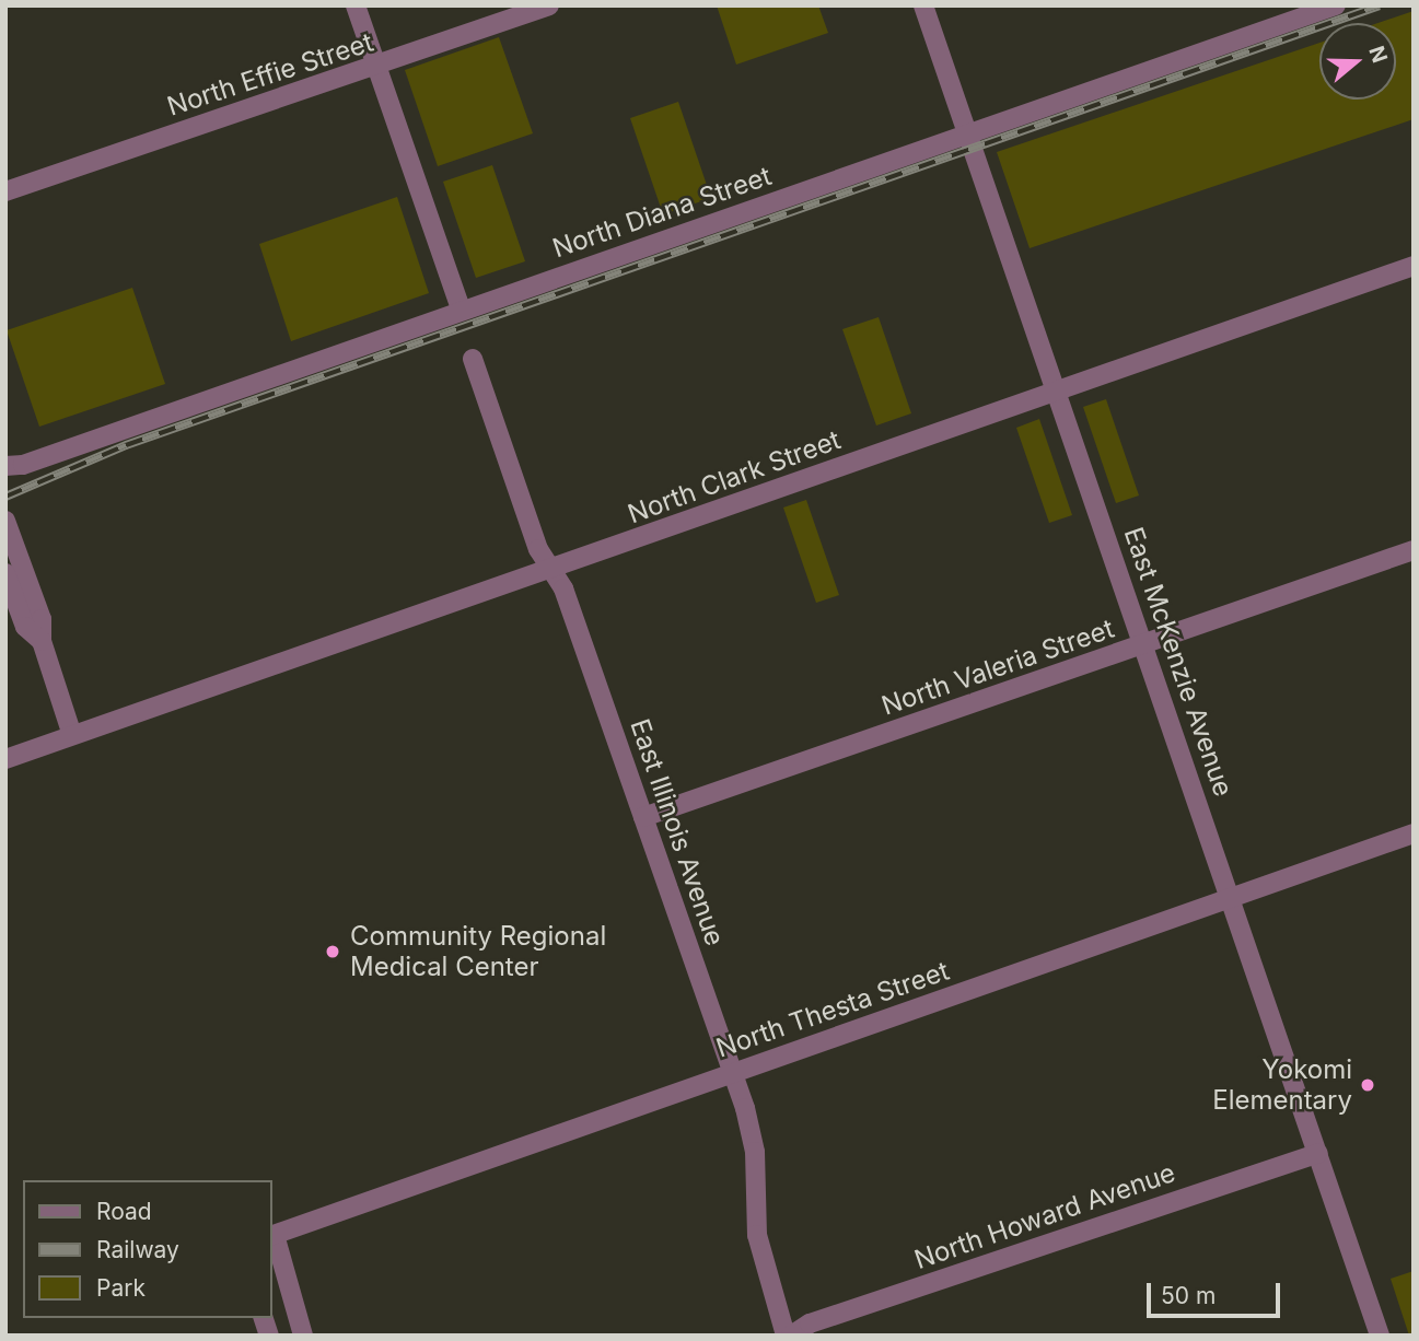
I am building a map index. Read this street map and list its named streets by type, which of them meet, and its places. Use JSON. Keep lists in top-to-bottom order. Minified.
{"streets":{"street":["North Effie Street","North Diana Street","North Clark Street","East McKenzie Avenue","North Valeria Street","East Illinois Avenue","North Thesta Street","North Howard Avenue"]},"crossings":[["North Diana Street","East McKenzie Avenue"],["North Clark Street","East McKenzie Avenue"],["North Clark Street","East Illinois Avenue"],["East McKenzie Avenue","North Valeria Street"],["East McKenzie Avenue","North Thesta Street"],["East McKenzie Avenue","North Howard Avenue"],["North Valeria Street","East Illinois Avenue"],["East Illinois Avenue","North Thesta Street"],["East Illinois Avenue","North Howard Avenue"]],"places":["Community Regional Medical Center","Yokomi Elementary"],"legend":["Road","Railway","Park"],"scale_bar":"50 m","north":"right"}
